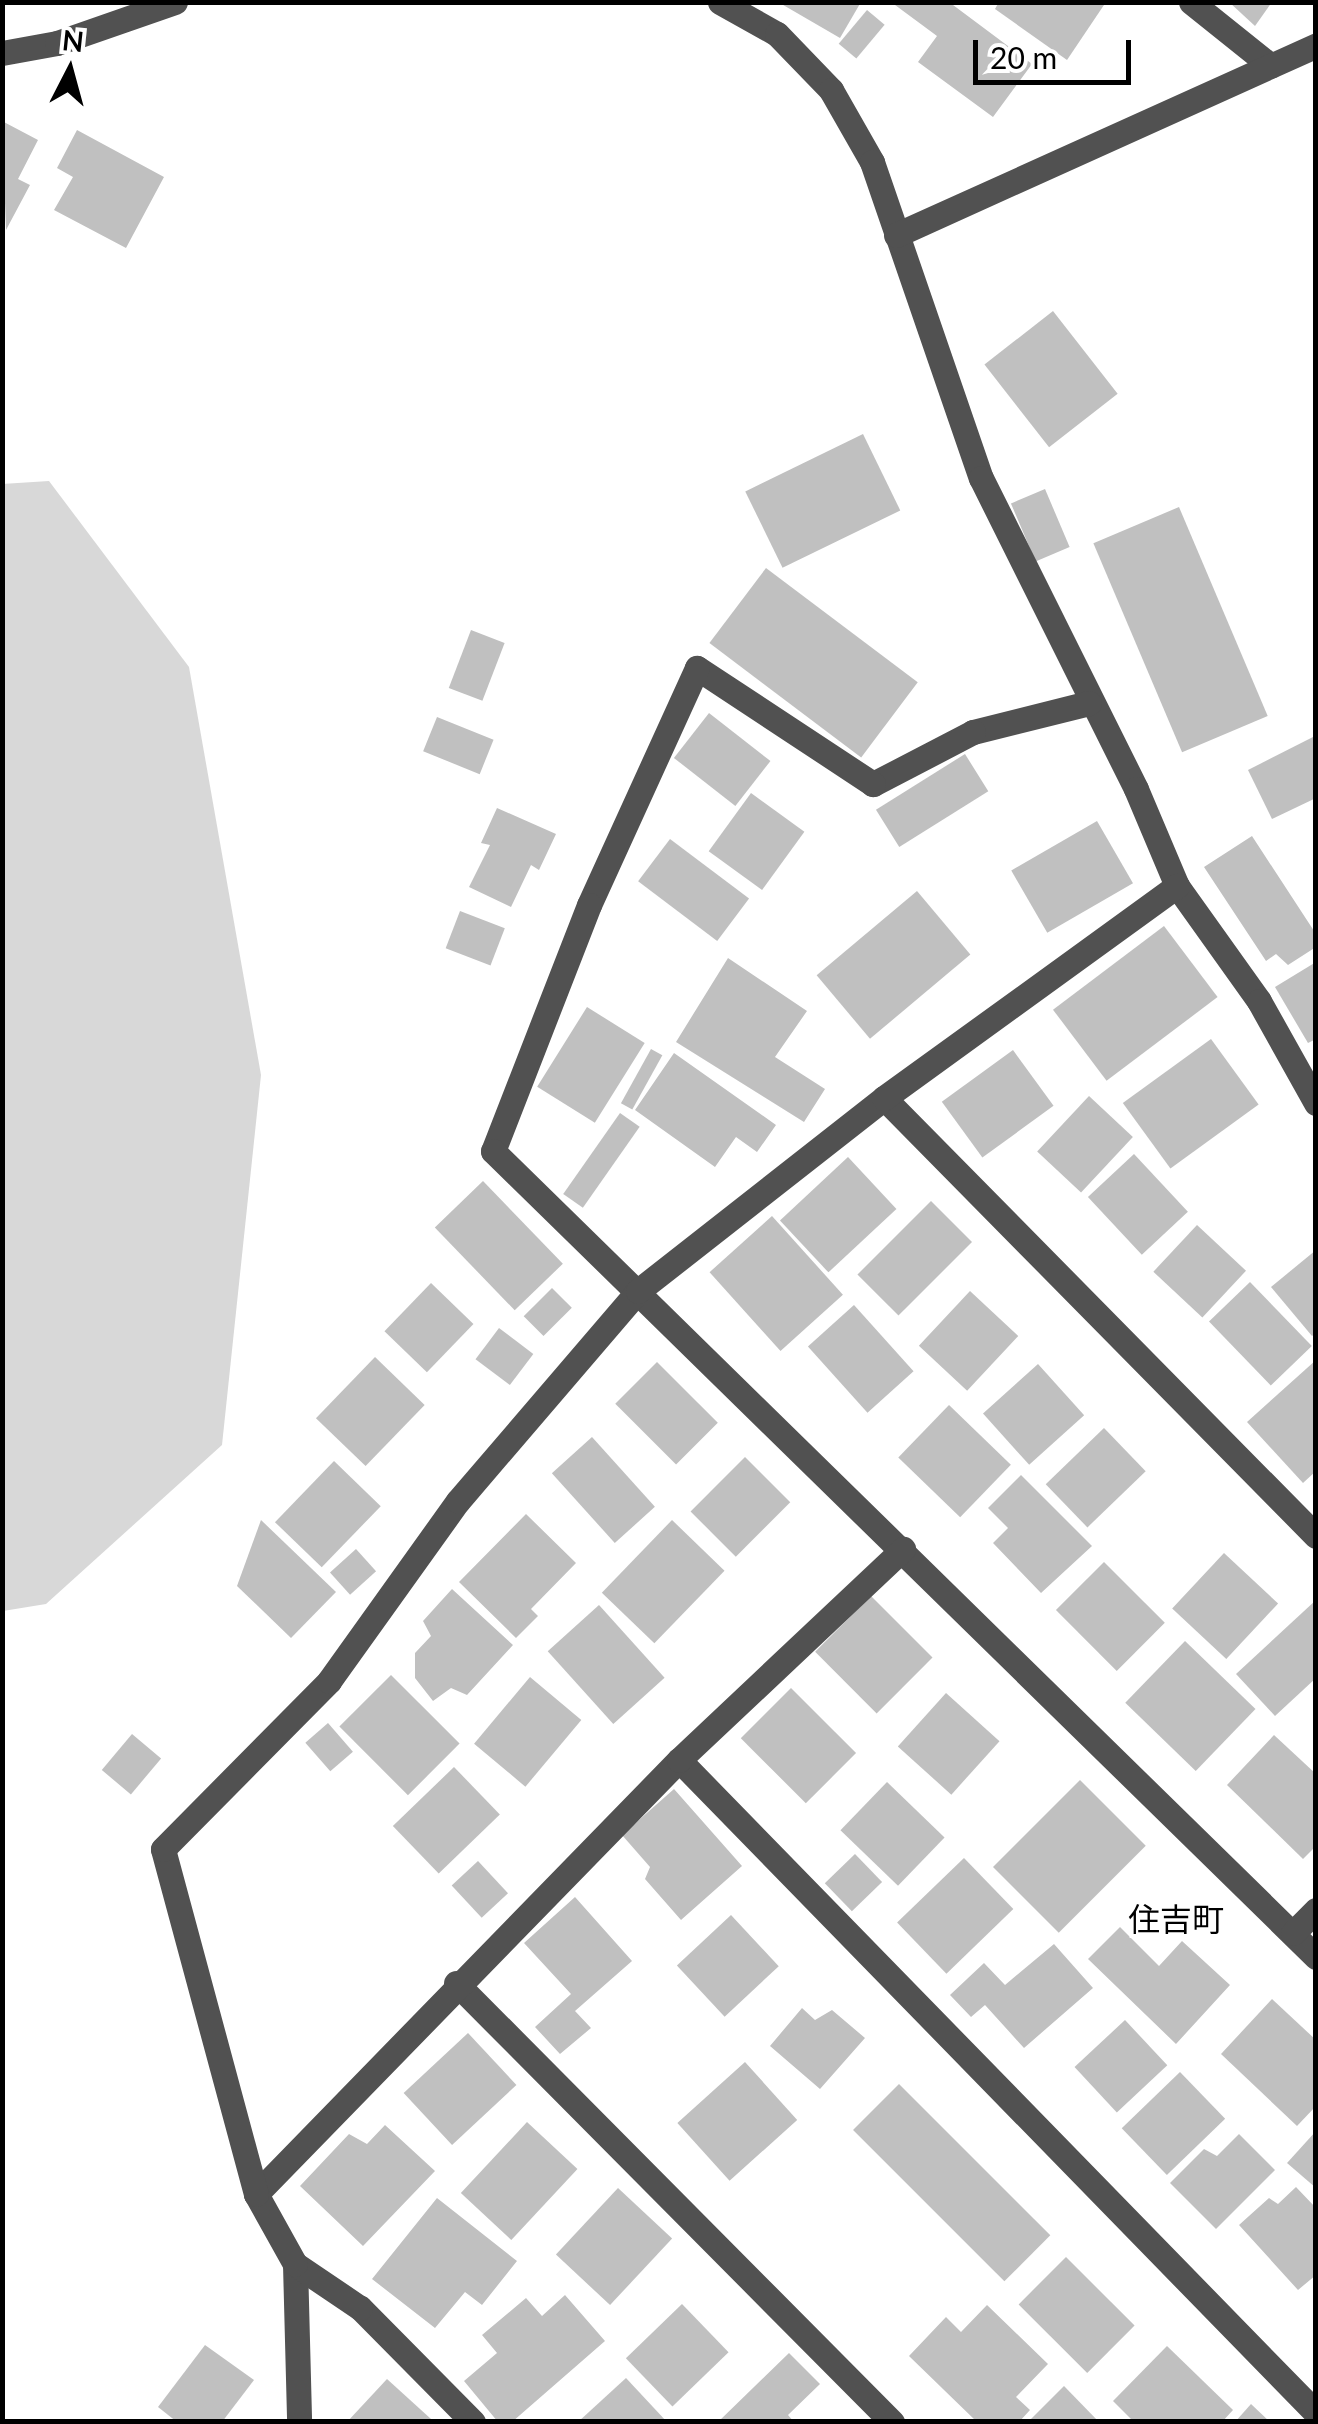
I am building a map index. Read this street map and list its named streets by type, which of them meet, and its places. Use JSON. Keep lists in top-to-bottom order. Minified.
{"districts":["住吉町"],"scale_bar":"20 m","north":"top"}
